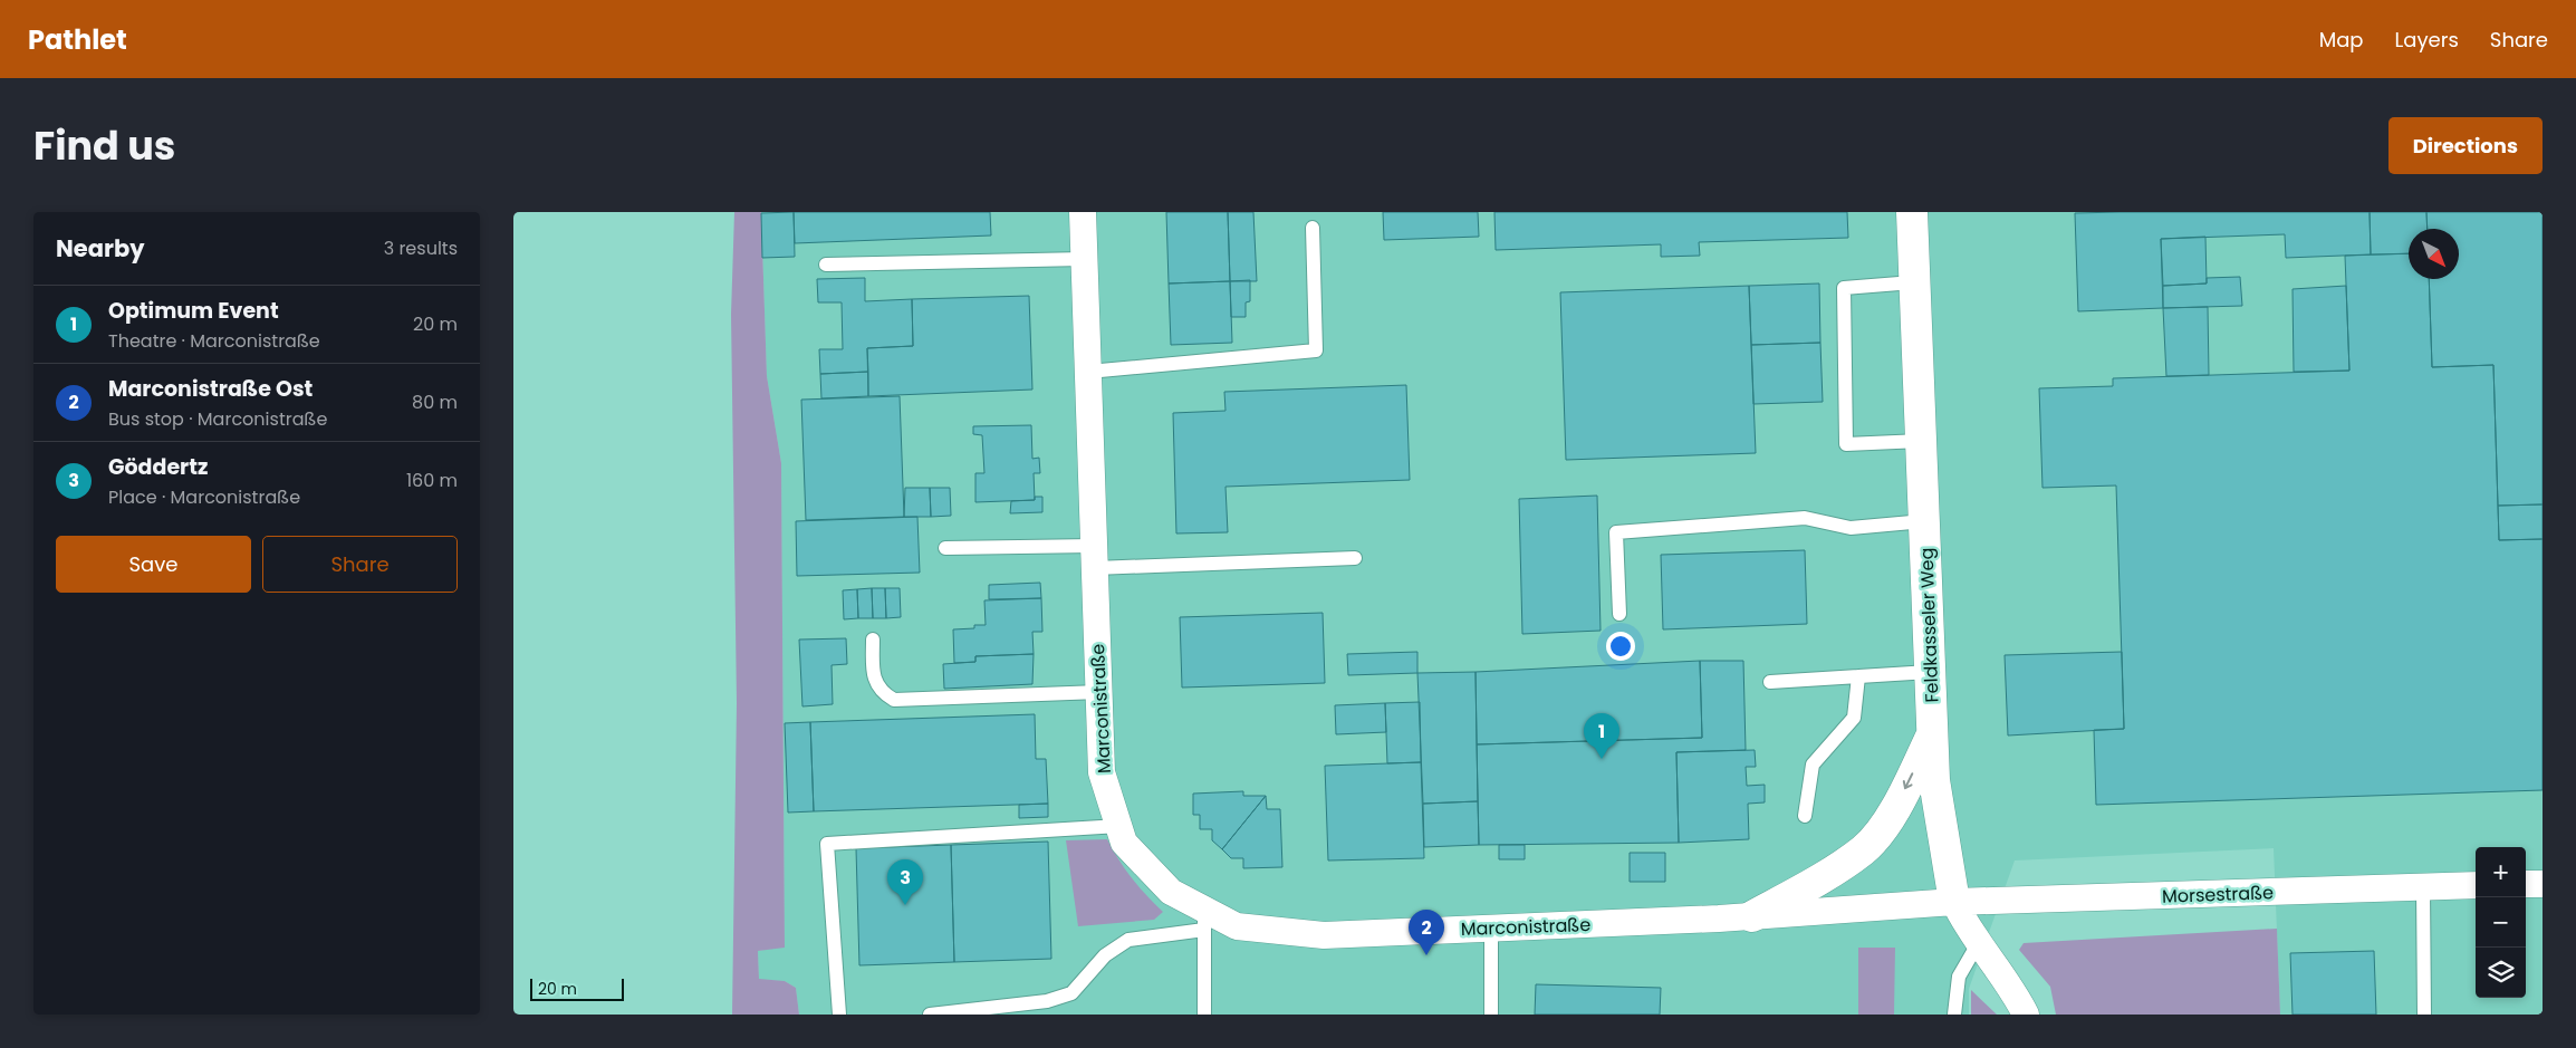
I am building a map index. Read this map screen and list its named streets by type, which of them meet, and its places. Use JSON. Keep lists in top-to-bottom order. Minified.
{"streets":{"street":["Feldkasseler Weg","Marconistraße","Morsestraße"]},"crossings":[["Feldkasseler Weg","Marconistraße"],["Feldkasseler Weg","Morsestraße"],["Marconistraße","Morsestraße"]],"scale_bar":"20 m","north":"bottom right","page":{"header":"Pathlet","nav":["Map","Layers","Share"],"title":"Find us","buttons":["Directions",["Save","Share"]],"heading":["Nearby","3 results"],"list":[{"mark":"1","name":"Optimum Event","note":"Theatre · Marconistraße","value":"20 m"},{"mark":"2","name":"Marconistraße Ost","note":"Bus stop · Marconistraße","value":"80 m"},{"mark":"3","name":"Göddertz","note":"Place · Marconistraße","value":"160 m"}],"pins":["1","3","2"],"map_buttons":["+","−"],"scale":"20 m"}}
